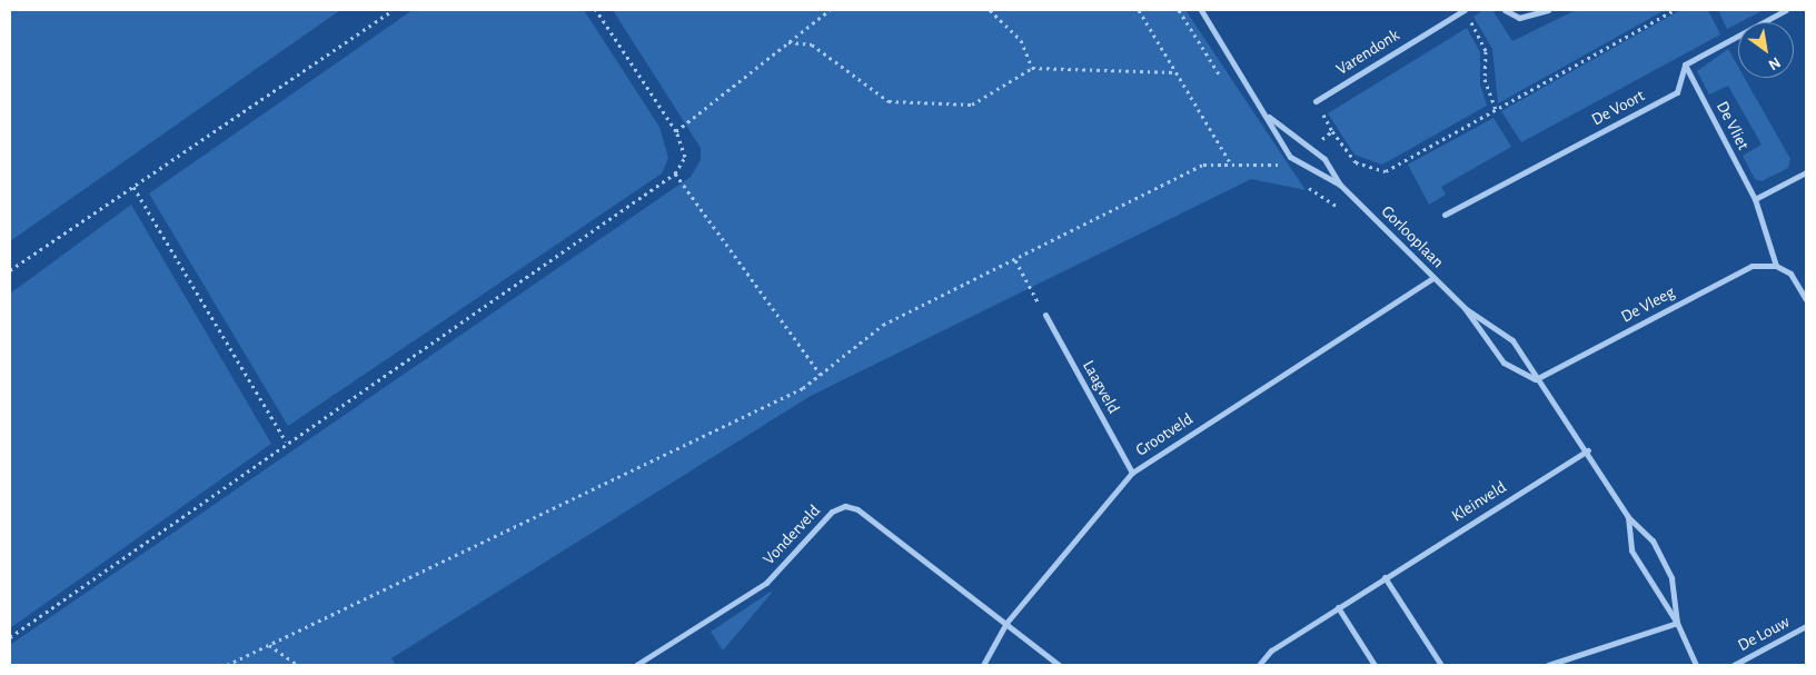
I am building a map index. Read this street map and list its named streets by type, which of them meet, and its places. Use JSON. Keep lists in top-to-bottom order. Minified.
{"streets":{"street":["Varendonk","De Voort","De Vliet","Gorlooplaan","De Vleeg","Laagveld","Grootveld","Kleinveld","Vonderveld","De Louw"]},"crossings":[["De Voort","De Vliet"],["De Vliet","De Vleeg"],["Gorlooplaan","De Vleeg"],["Gorlooplaan","Grootveld"],["Gorlooplaan","Kleinveld"],["Laagveld","Grootveld"],["Grootveld","Vonderveld"]],"north":"bottom right"}
